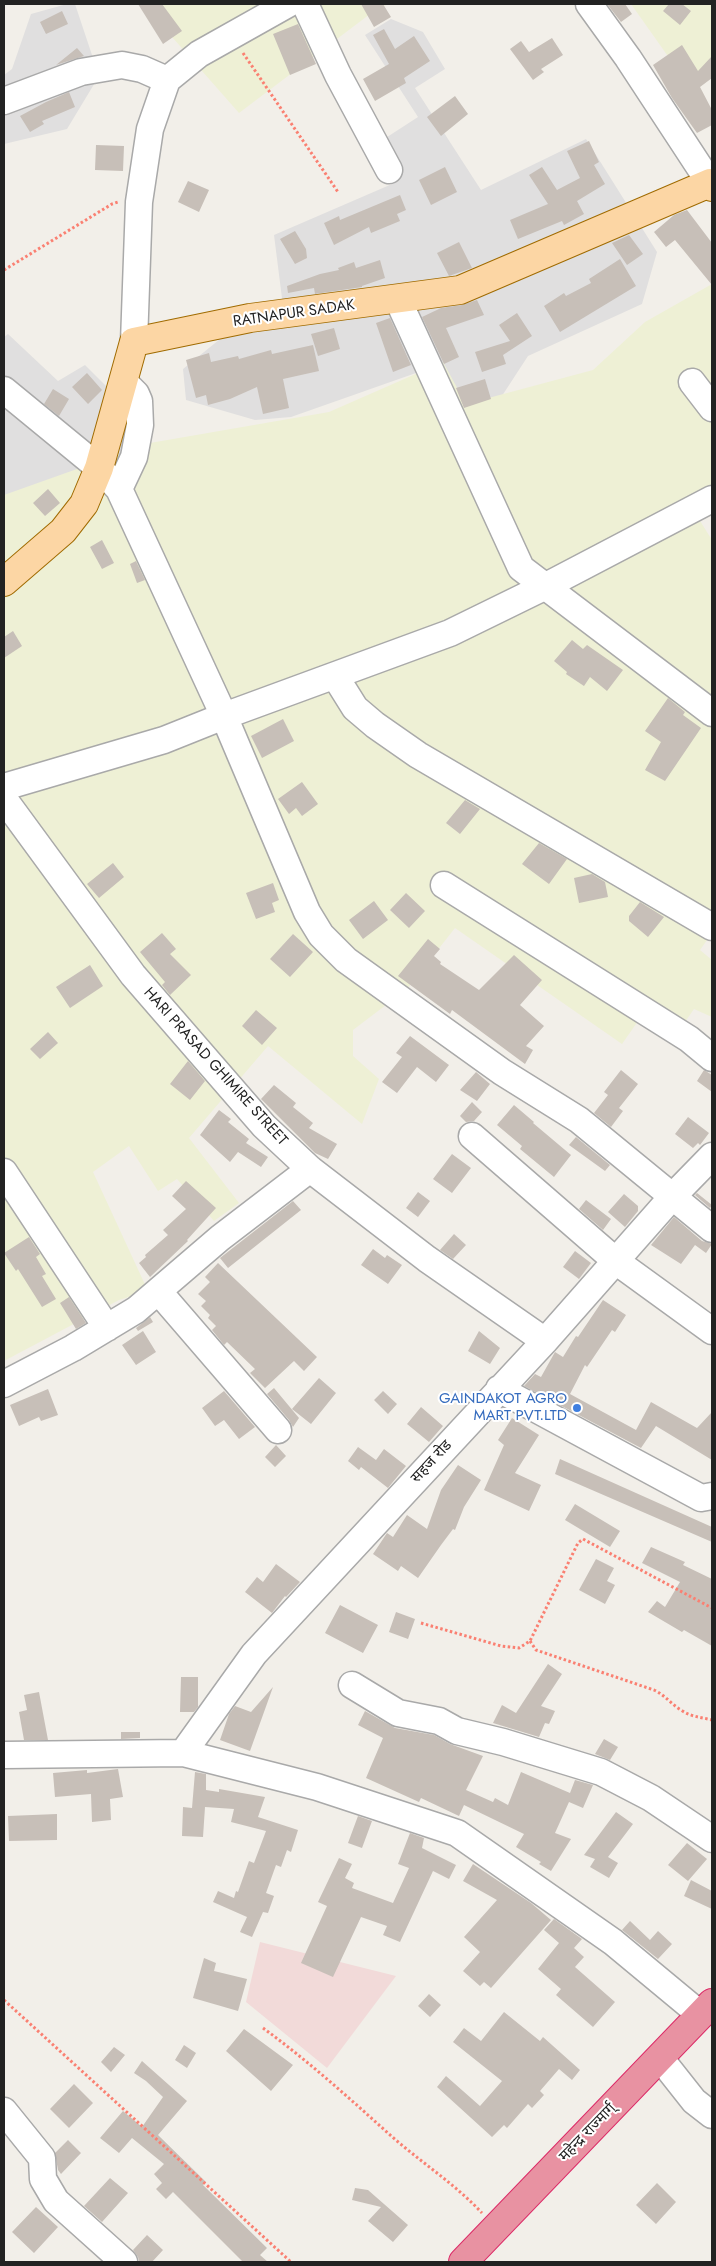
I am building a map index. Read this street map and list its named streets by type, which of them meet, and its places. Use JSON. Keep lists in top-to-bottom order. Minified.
{"streets":{"highway":["महेन्द्र राज्मार्ग्"],"main road":["RATNAPUR SADAK"],"street":["HARI PRASAD GHIMIRE STREET","सहज रोड"]},"crossings":[["HARI PRASAD GHIMIRE STREET","सहज रोड"]],"places":["GAINDAKOT AGRO MART PVT.LTD"]}
